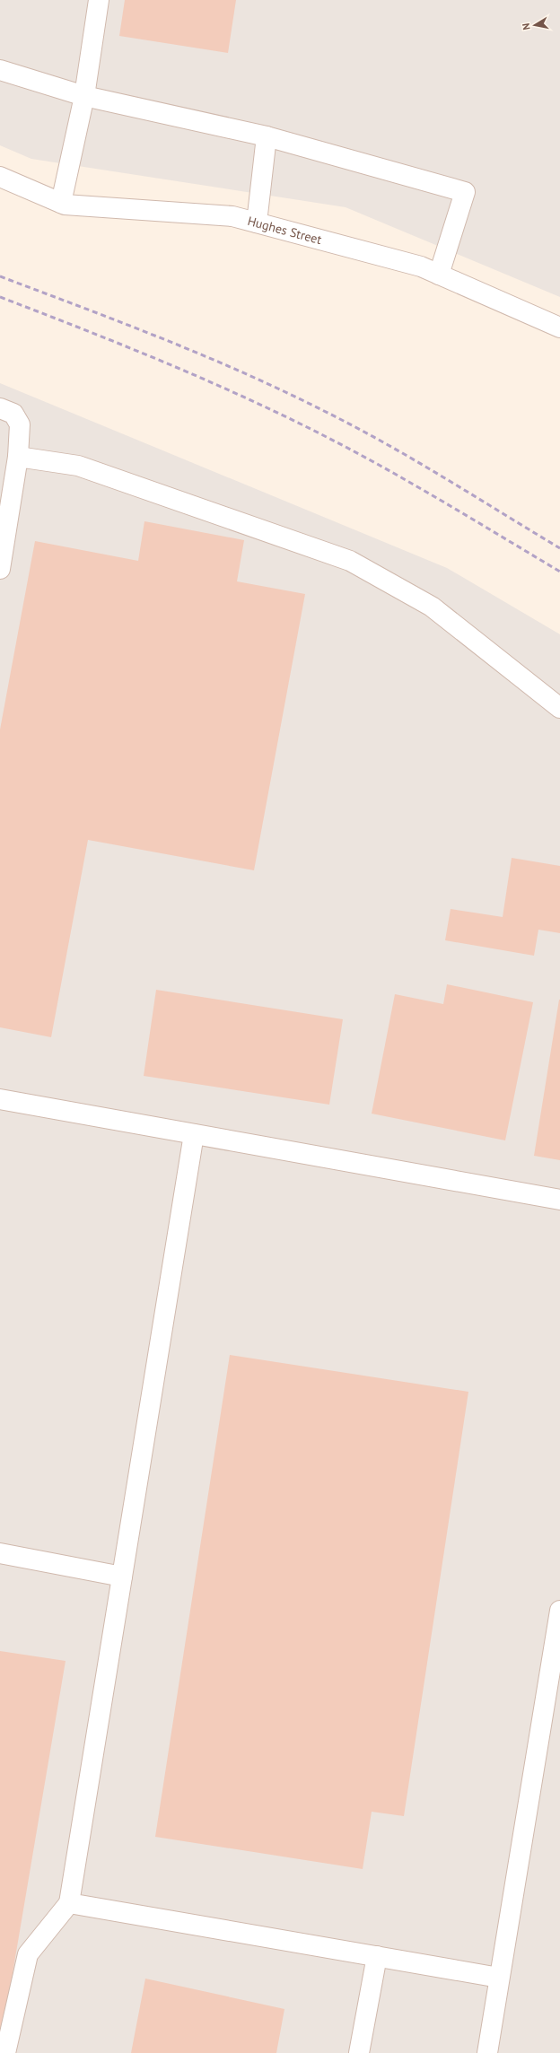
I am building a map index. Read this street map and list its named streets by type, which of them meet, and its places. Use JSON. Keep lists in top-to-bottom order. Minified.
{"streets":{"street":["Hughes Street"]},"north":"left"}
